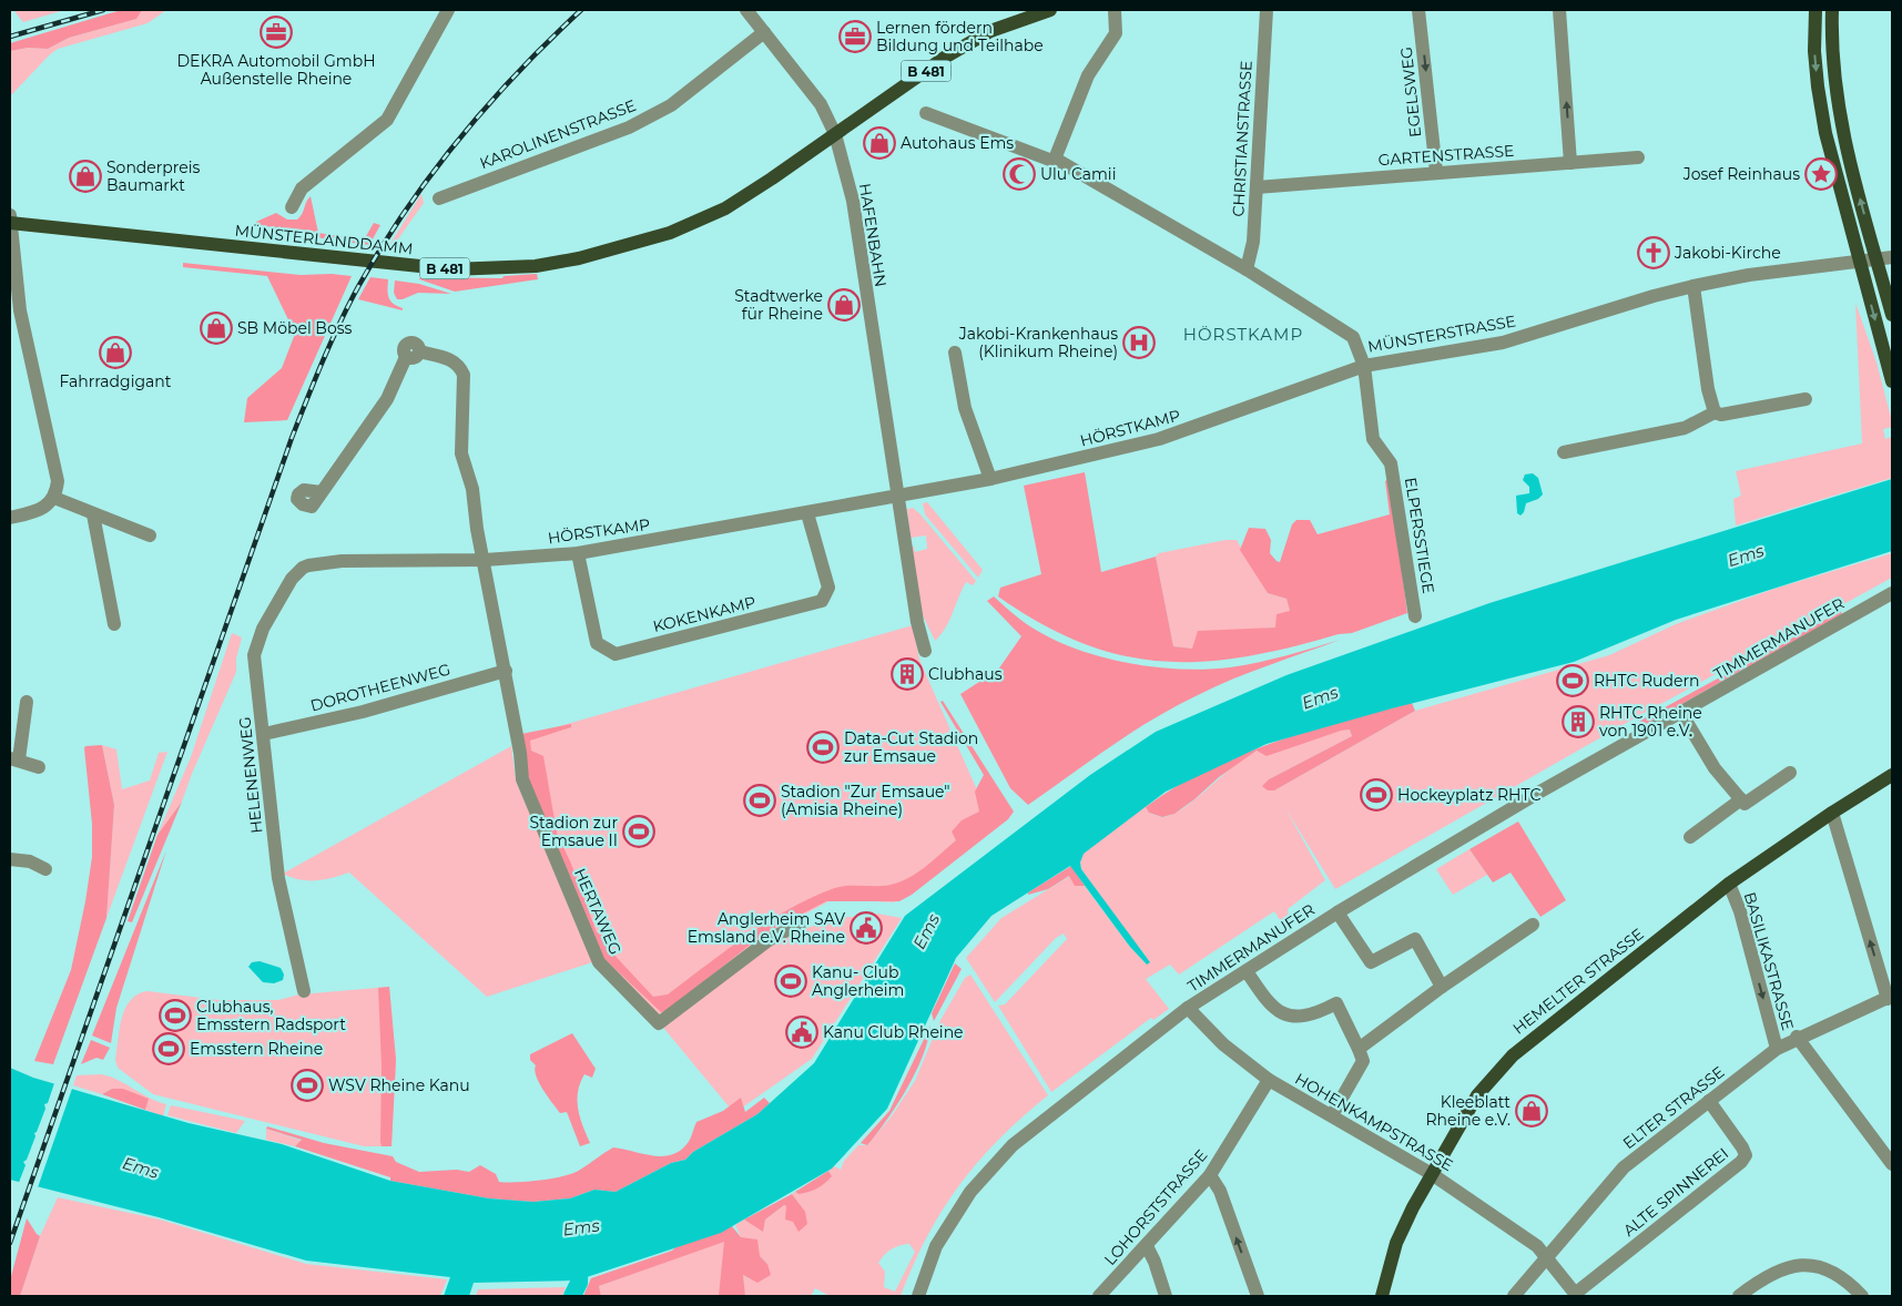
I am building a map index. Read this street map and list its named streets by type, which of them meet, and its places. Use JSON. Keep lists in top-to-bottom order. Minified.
{"streets":{"main road":["B 481","MÜNSTERLANDDAMM","HEMELTER STRASSE"],"street":["EGELSWEG","KAROLINENSTRASSE","CHRISTIANSTRASSE","GARTENSTRASSE","HAFENBAHN","MÜNSTERSTRASSE","HÖRSTKAMP","ELPERSSTIEGE","KOKENKAMP","TIMMERMANUFER","DOROTHEENWEG","HELENENWEG","HERTAWEG","BASILIKASTRASSE","ELTER STRASSE","HOHENKAMPSTRASSE","ALTE SPINNEREI","LOHORSTSTRASSE"]},"crossings":[["B 481","HAFENBAHN"],["B 481","MÜNSTERLANDDAMM"],["EGELSWEG","GARTENSTRASSE"],["KAROLINENSTRASSE","HAFENBAHN"],["CHRISTIANSTRASSE","GARTENSTRASSE"],["CHRISTIANSTRASSE","MÜNSTERSTRASSE"],["HAFENBAHN","MÜNSTERLANDDAMM"],["HAFENBAHN","HÖRSTKAMP"],["MÜNSTERSTRASSE","HÖRSTKAMP"],["MÜNSTERSTRASSE","ELPERSSTIEGE"],["HÖRSTKAMP","ELPERSSTIEGE"],["HÖRSTKAMP","KOKENKAMP"],["HÖRSTKAMP","HELENENWEG"],["HÖRSTKAMP","HERTAWEG"],["TIMMERMANUFER","HOHENKAMPSTRASSE"],["DOROTHEENWEG","HELENENWEG"],["DOROTHEENWEG","HERTAWEG"],["BASILIKASTRASSE","HEMELTER STRASSE"],["BASILIKASTRASSE","ELTER STRASSE"],["HEMELTER STRASSE","HOHENKAMPSTRASSE"],["ELTER STRASSE","HOHENKAMPSTRASSE"],["ELTER STRASSE","ALTE SPINNEREI"],["HOHENKAMPSTRASSE","ALTE SPINNEREI"],["HOHENKAMPSTRASSE","LOHORSTSTRASSE"]],"one_way":["EGELSWEG"],"districts":["HÖRSTKAMP"],"water":["Ems"],"places":{"office":["DEKRA Automobil GmbH Außenstelle Rheine","Lernen fördern Bildung und Teilhabe"],"shop":["Autohaus Ems","Sonderpreis Baumarkt","Stadtwerke für Rheine","SB Möbel Boss","Fahrradgigant","Kleeblatt Rheine e.V."],"mosque":["Ulu Camii"],"place":["Josef Reinhaus"],"church":["Jakobi-Kirche"],"hospital":["Jakobi-Krankenhaus (Klinikum Rheine)"],"building":["Clubhaus","RHTC Rheine von 1901 e.V."],"sports":["RHTC Rudern","Data-Cut Stadion zur Emsaue","Hockeyplatz RHTC","Stadion \"Zur Emsaue\" (Amisia Rheine)","Stadion zur Emsaue II","Kanu- Club Anglerheim","Clubhaus, Emsstern Radsport","Emsstern Rheine","WSV Rheine Kanu"],"public building":["Anglerheim SAV Emsland e.V. Rheine","Kanu Club Rheine"]}}
